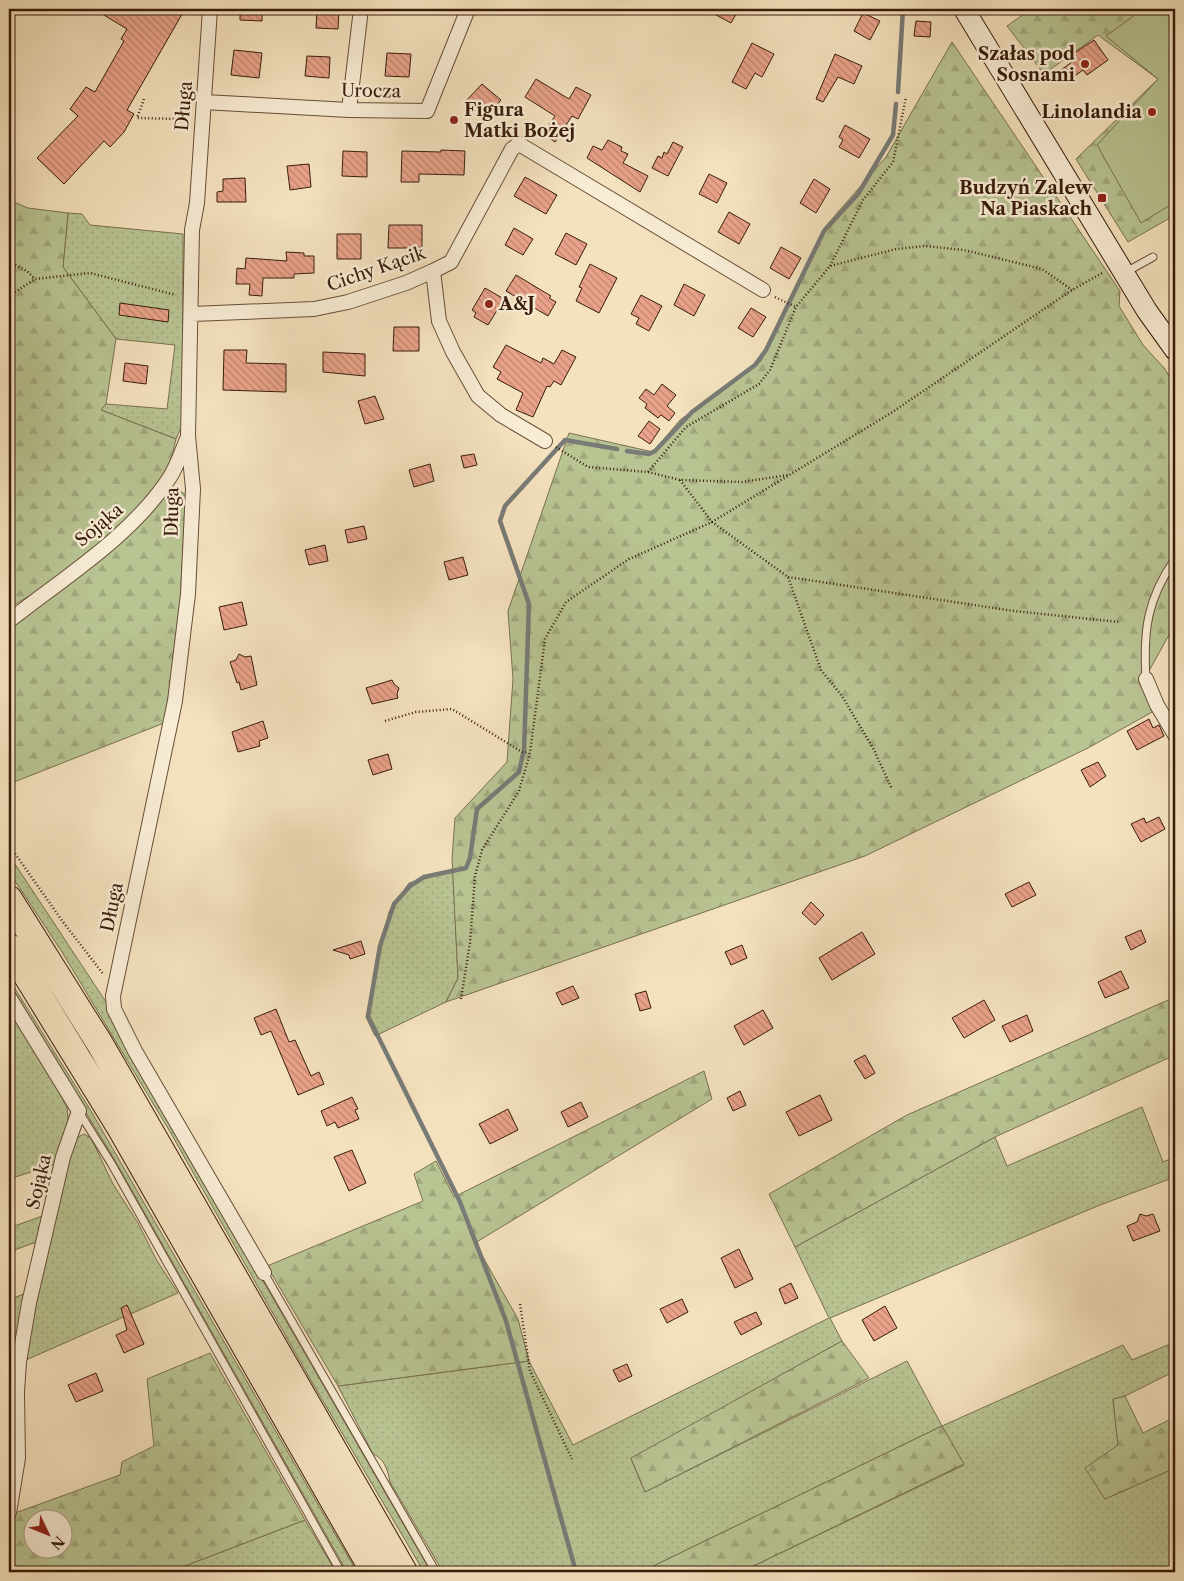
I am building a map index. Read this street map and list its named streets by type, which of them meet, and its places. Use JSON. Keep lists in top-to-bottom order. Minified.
{"streets":{"street":["Urocza","Długa","Cichy Kącik","Sojąka"]},"crossings":[["Urocza","Długa"],["Długa","Cichy Kącik"],["Długa","Sojąka"]],"places":{"other":["Szałas pod Sosnami","Linolandia","Figura Matki Bożej","A&J"],"transit":["Budzyń Zalew Na Piaskach"]},"north":"bottom right"}
